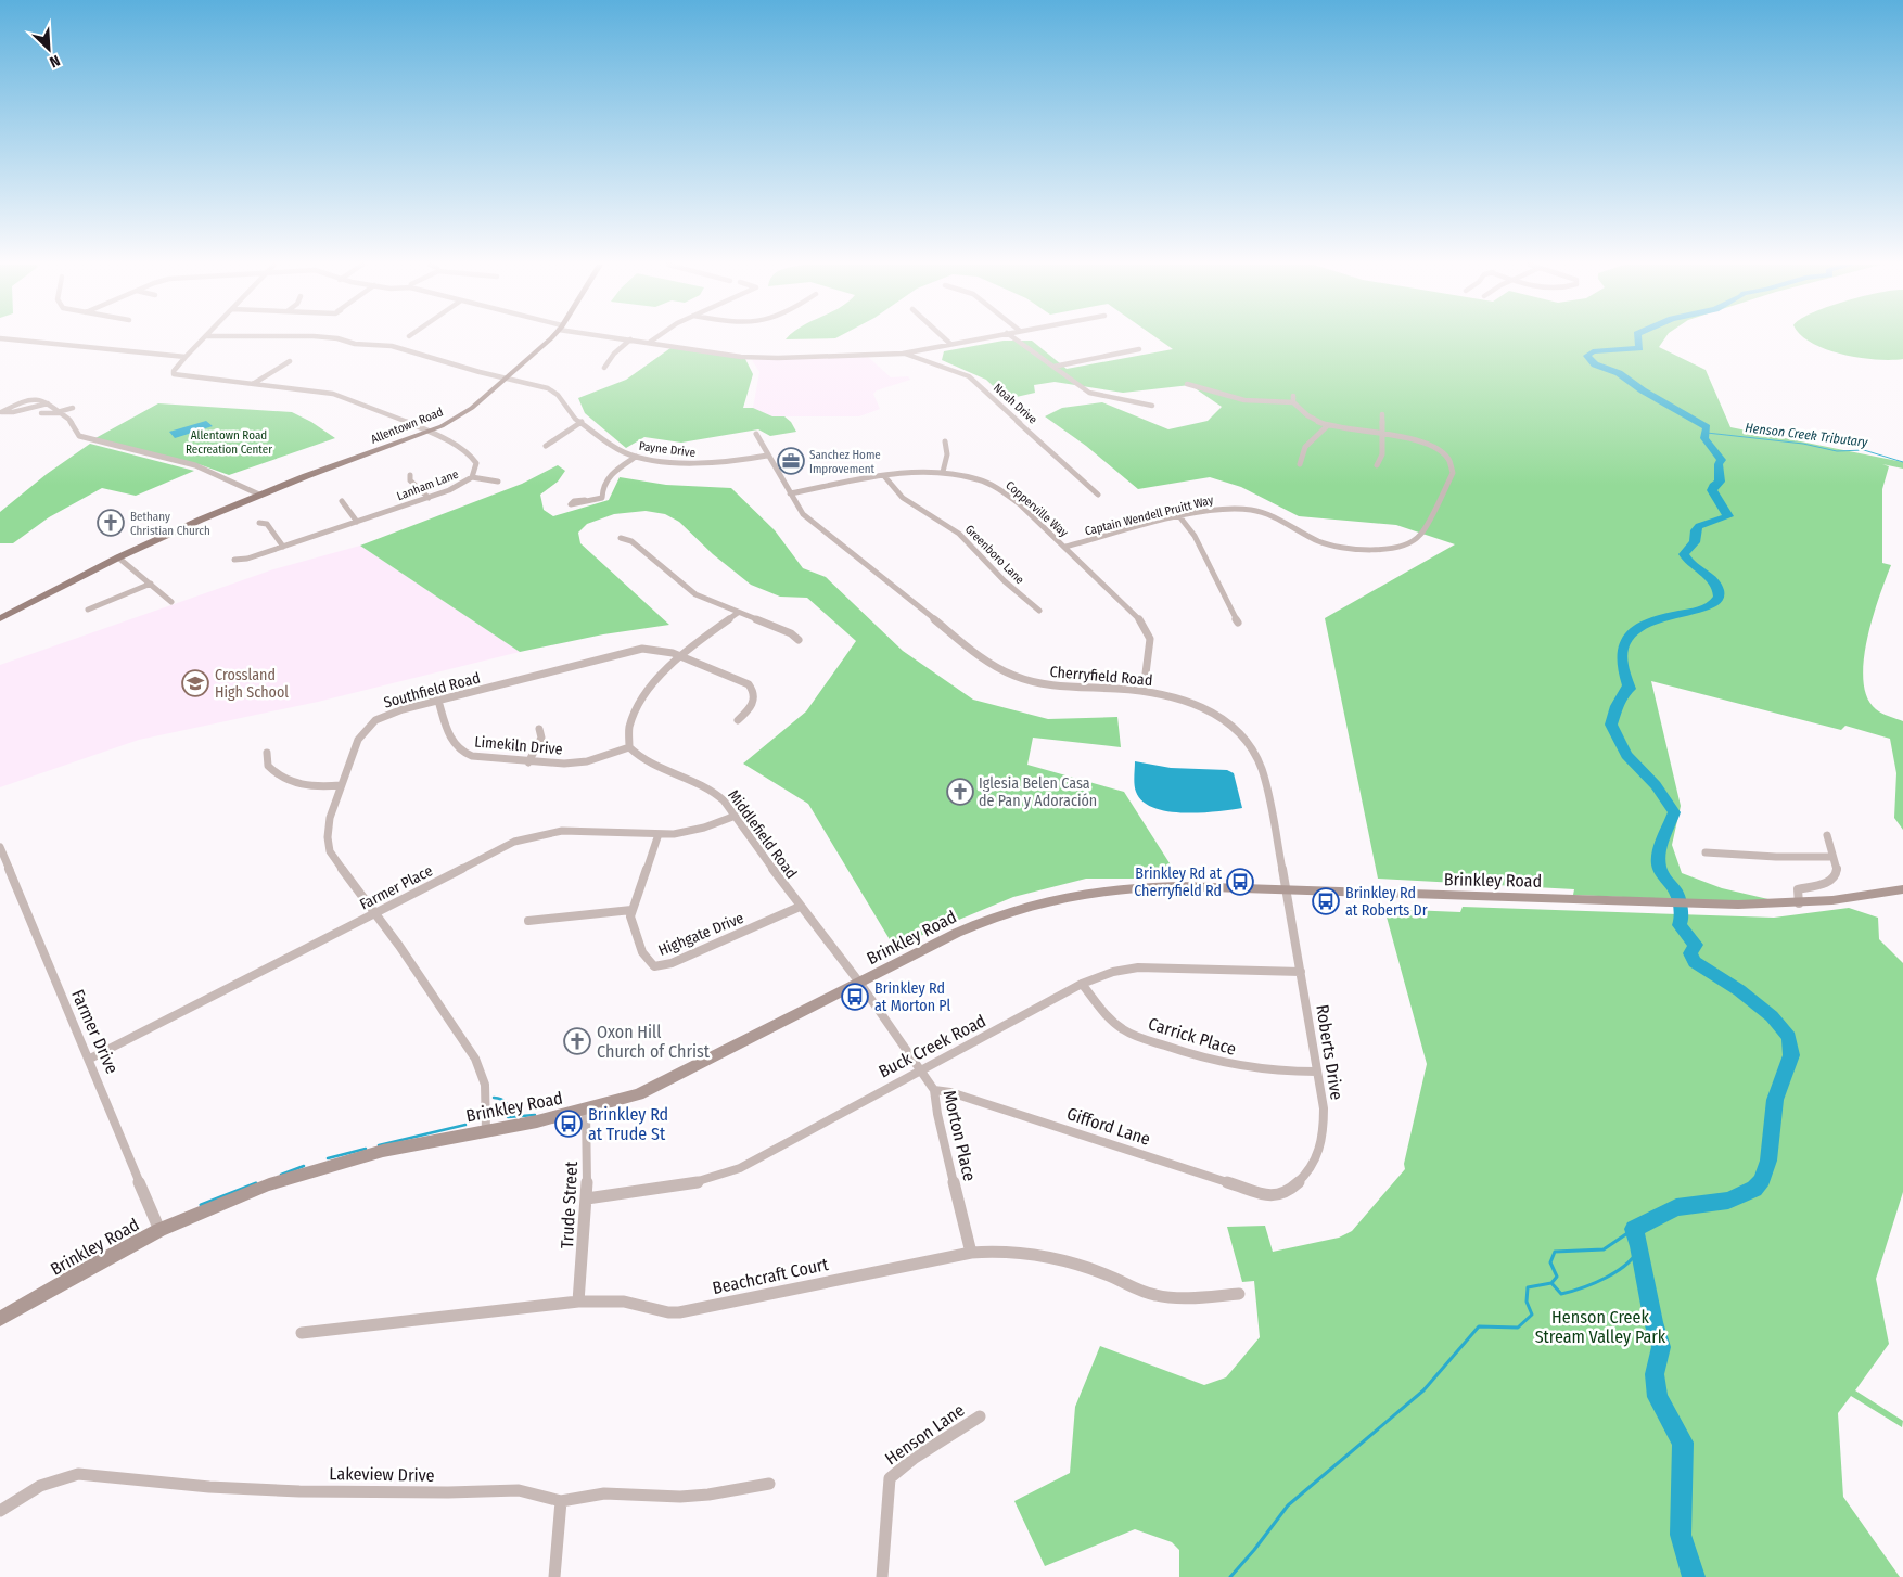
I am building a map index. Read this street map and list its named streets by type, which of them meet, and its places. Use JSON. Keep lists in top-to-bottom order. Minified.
{"streets":{"main road":["Allentown Road","Brinkley Road"],"street":["Noah Drive","Payne Drive","Lanham Lane","Copperville Way","Captain Wendell Pruitt Way","Greenboro Lane","Cherryfield Road","Southfield Road","Limekiln Drive","Middlefield Road","Farmer Place","Highgate Drive","Farmer Drive","Carrick Place","Buck Creek Road","Roberts Drive","Gifford Lane","Morton Place","Trude Street","Beachcraft Court","Henson Lane","Lakeview Drive"]},"crossings":[["Allentown Road","Payne Drive"],["Allentown Road","Lanham Lane"],["Payne Drive","Cherryfield Road"],["Copperville Way","Captain Wendell Pruitt Way"],["Copperville Way","Greenboro Lane"],["Copperville Way","Cherryfield Road"],["Cherryfield Road","Brinkley Road"],["Cherryfield Road","Roberts Drive"],["Southfield Road","Limekiln Drive"],["Southfield Road","Brinkley Road"],["Southfield Road","Farmer Place"],["Limekiln Drive","Middlefield Road"],["Middlefield Road","Brinkley Road"],["Middlefield Road","Farmer Place"],["Middlefield Road","Highgate Drive"],["Middlefield Road","Morton Place"],["Brinkley Road","Farmer Drive"],["Brinkley Road","Roberts Drive"],["Brinkley Road","Morton Place"],["Brinkley Road","Trude Street"],["Farmer Place","Highgate Drive"],["Farmer Place","Farmer Drive"],["Carrick Place","Buck Creek Road"],["Carrick Place","Roberts Drive"],["Buck Creek Road","Roberts Drive"],["Buck Creek Road","Morton Place"],["Buck Creek Road","Trude Street"],["Roberts Drive","Gifford Lane"],["Gifford Lane","Morton Place"],["Morton Place","Beachcraft Court"],["Trude Street","Beachcraft Court"]],"water":["Henson Creek Tributary"],"parks":["Allentown Road Recreation Center","Henson Creek Stream Valley Park"],"places":{"office":["Sanchez Home Improvement"],"church":["Bethany Christian Church","Iglesia Belen Casa de Pan y Adoración","Oxon Hill Church of Christ"],"school or university":["Crossland High School"],"bus stop":["Brinkley Rd at Cherryfield Rd","Brinkley Rd at Roberts Dr","Brinkley Rd at Morton Pl","Brinkley Rd at Trude St"]},"north":"bottom right"}
